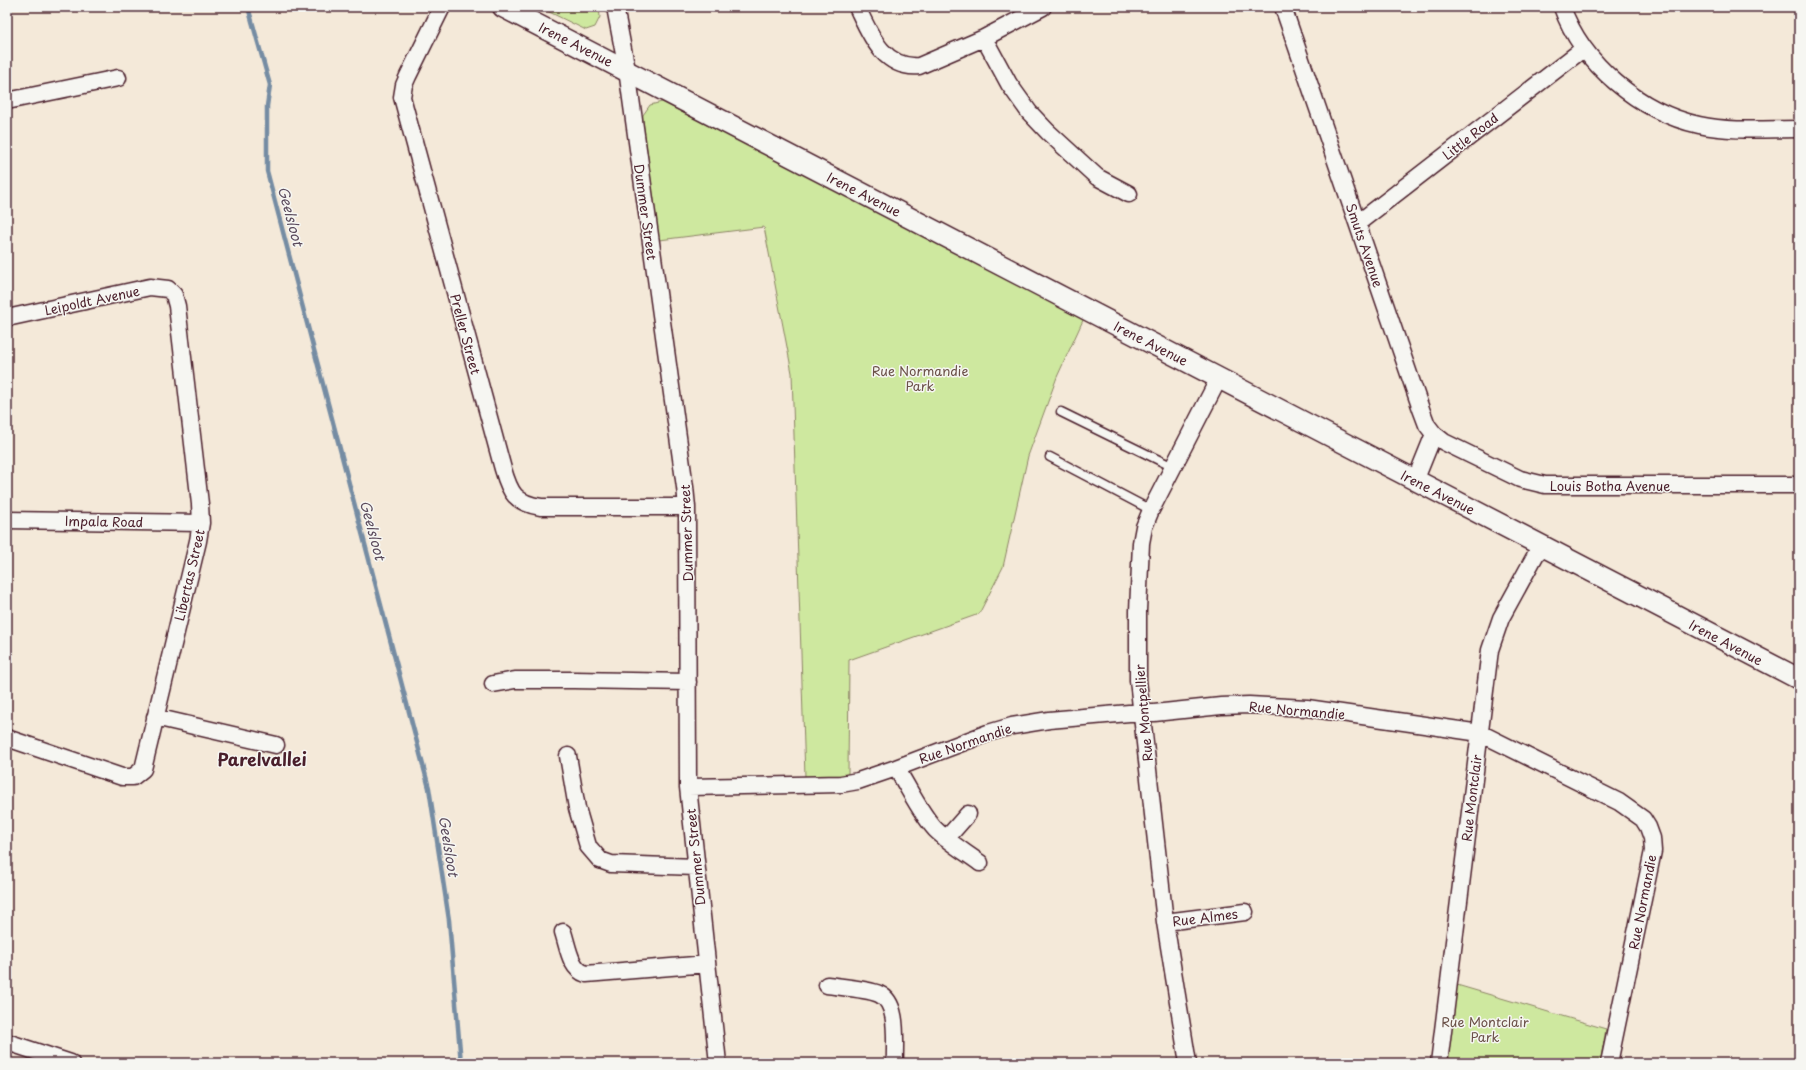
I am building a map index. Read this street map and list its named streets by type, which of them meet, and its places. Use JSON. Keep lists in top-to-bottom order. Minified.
{"streets":{"street":["Irene Avenue","Little Road","Dummer Street","Smuts Avenue","Leipoldt Avenue","Preller Street","Louis Botha Avenue","Impala Road","Libertas Street","Rue Normandie","Rue Montpellier","Rue Montclair","Rue Almes"]},"crossings":[["Irene Avenue","Dummer Street"],["Irene Avenue","Rue Montpellier"],["Irene Avenue","Rue Montclair"],["Little Road","Smuts Avenue"],["Dummer Street","Preller Street"],["Dummer Street","Rue Normandie"],["Smuts Avenue","Louis Botha Avenue"],["Leipoldt Avenue","Libertas Street"],["Impala Road","Libertas Street"],["Rue Normandie","Rue Montpellier"],["Rue Normandie","Rue Montclair"],["Rue Montpellier","Rue Almes"]],"districts":["Parelvallei"],"water":["Geelsloot"],"parks":["Rue Normandie Park","Rue Montclair Park"]}
